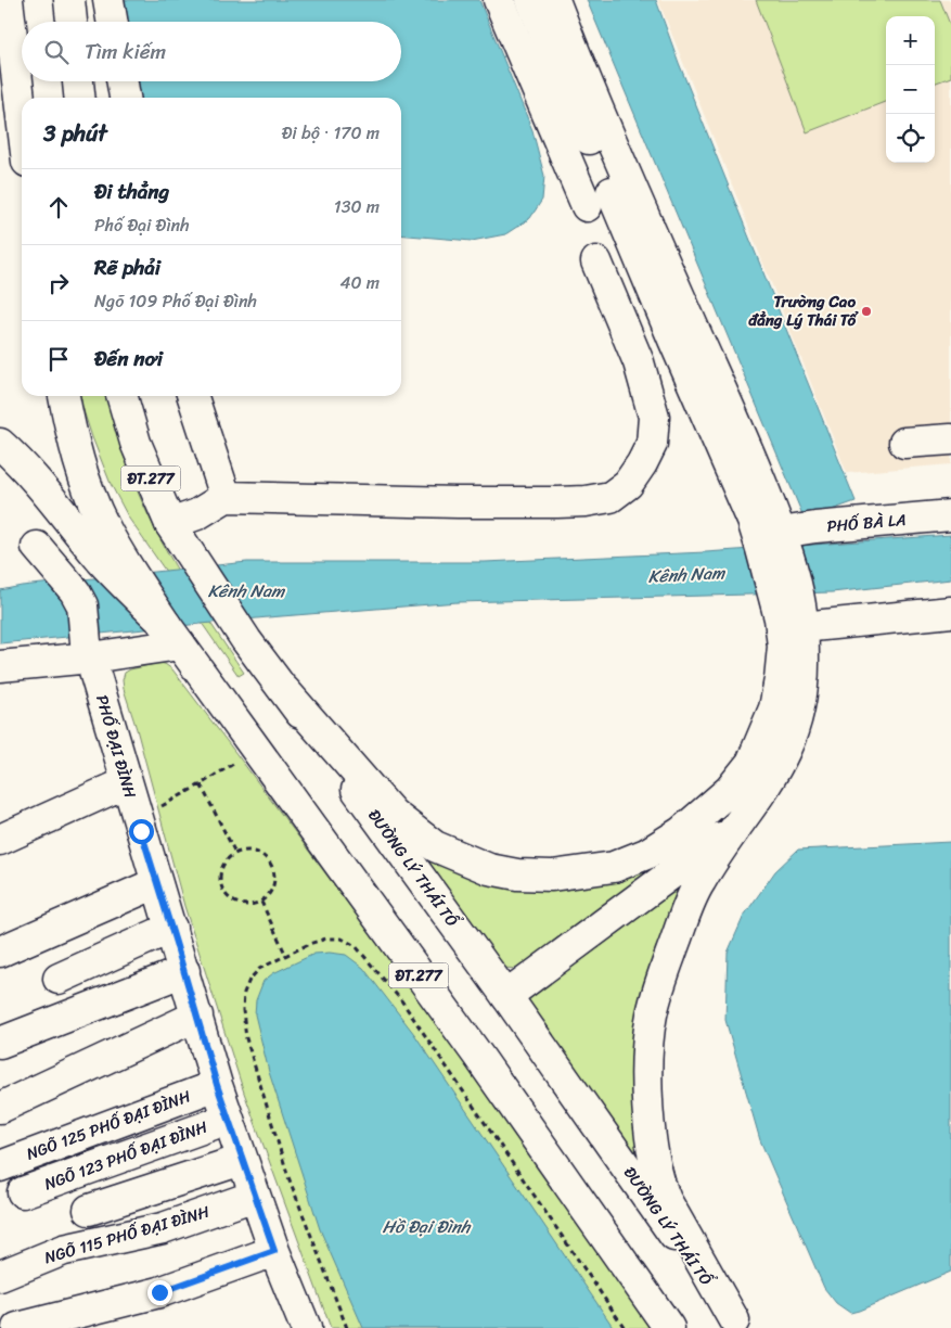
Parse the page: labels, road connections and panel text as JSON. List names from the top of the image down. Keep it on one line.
{"streets":{"main road":["ĐT.277","PHỐ BÀ LA","PHỐ ĐẠI ĐÌNH","ĐƯỜNG LÝ THÁI TỔ","NGÕ 125 PHỐ ĐẠI ĐÌNH","NGÕ 123 PHỐ ĐẠI ĐÌNH","NGÕ 115 PHỐ ĐẠI ĐÌNH"]},"crossings":[["PHỐ ĐẠI ĐÌNH","NGÕ 125 PHỐ ĐẠI ĐÌNH"],["PHỐ ĐẠI ĐÌNH","NGÕ 123 PHỐ ĐẠI ĐÌNH"],["PHỐ ĐẠI ĐÌNH","NGÕ 115 PHỐ ĐẠI ĐÌNH"]],"water":["Kênh Nam","Hồ Đại Đình"],"places":["Trường Cao đẳng Lý Thái Tổ"],"page":{"map_buttons":["+","−"],"search":"Tìm kiếm","heading":["3 phút","Đi bộ · 170 m"],"list":[["Đi thẳng","Phố Đại Đình","130 m"],["Rẽ phải","Ngõ 109 Phố Đại Đình","40 m"],"Đến nơi"]}}
